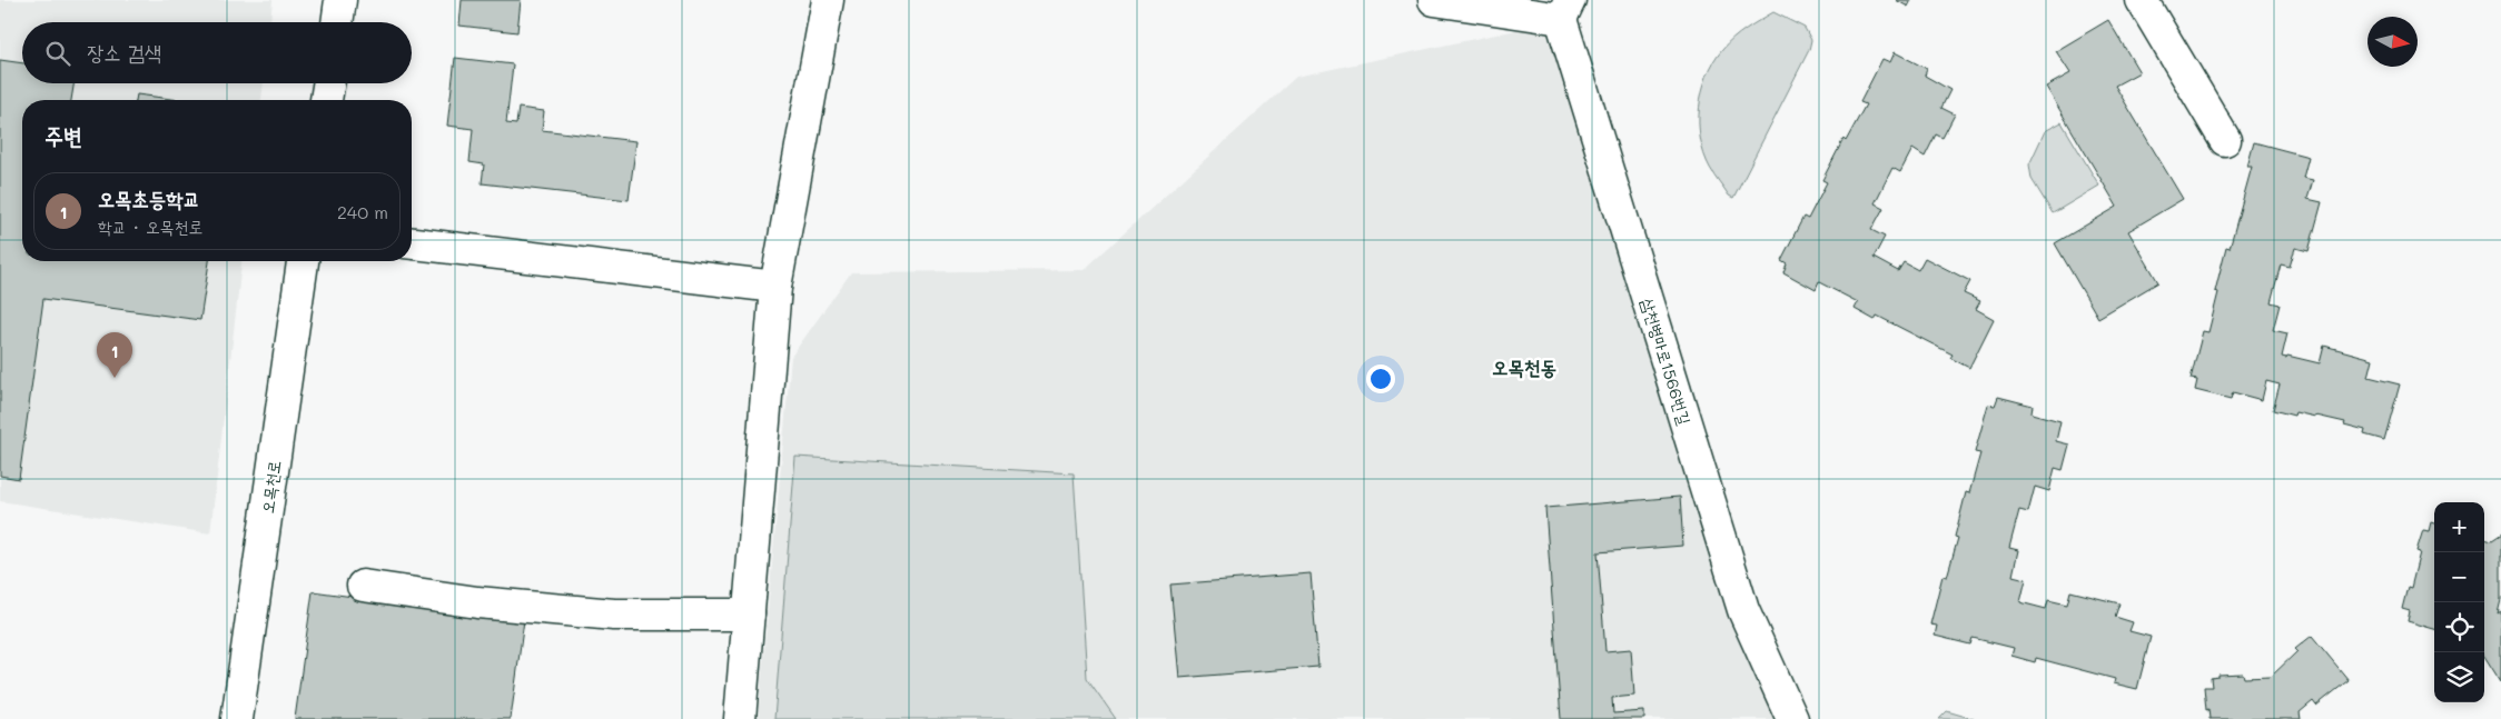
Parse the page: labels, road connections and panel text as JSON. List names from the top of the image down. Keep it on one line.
{"streets":{"street":["삼천병마로1566번길","오목천로"]},"districts":["오목천동"],"north":"right","page":{"search":"장소 검색","heading":"주변","list":[{"mark":"1","name":"오목초등학교","note":"학교 · 오목천로","value":"240 m"}],"pins":"1","map_buttons":["+","−"]}}
